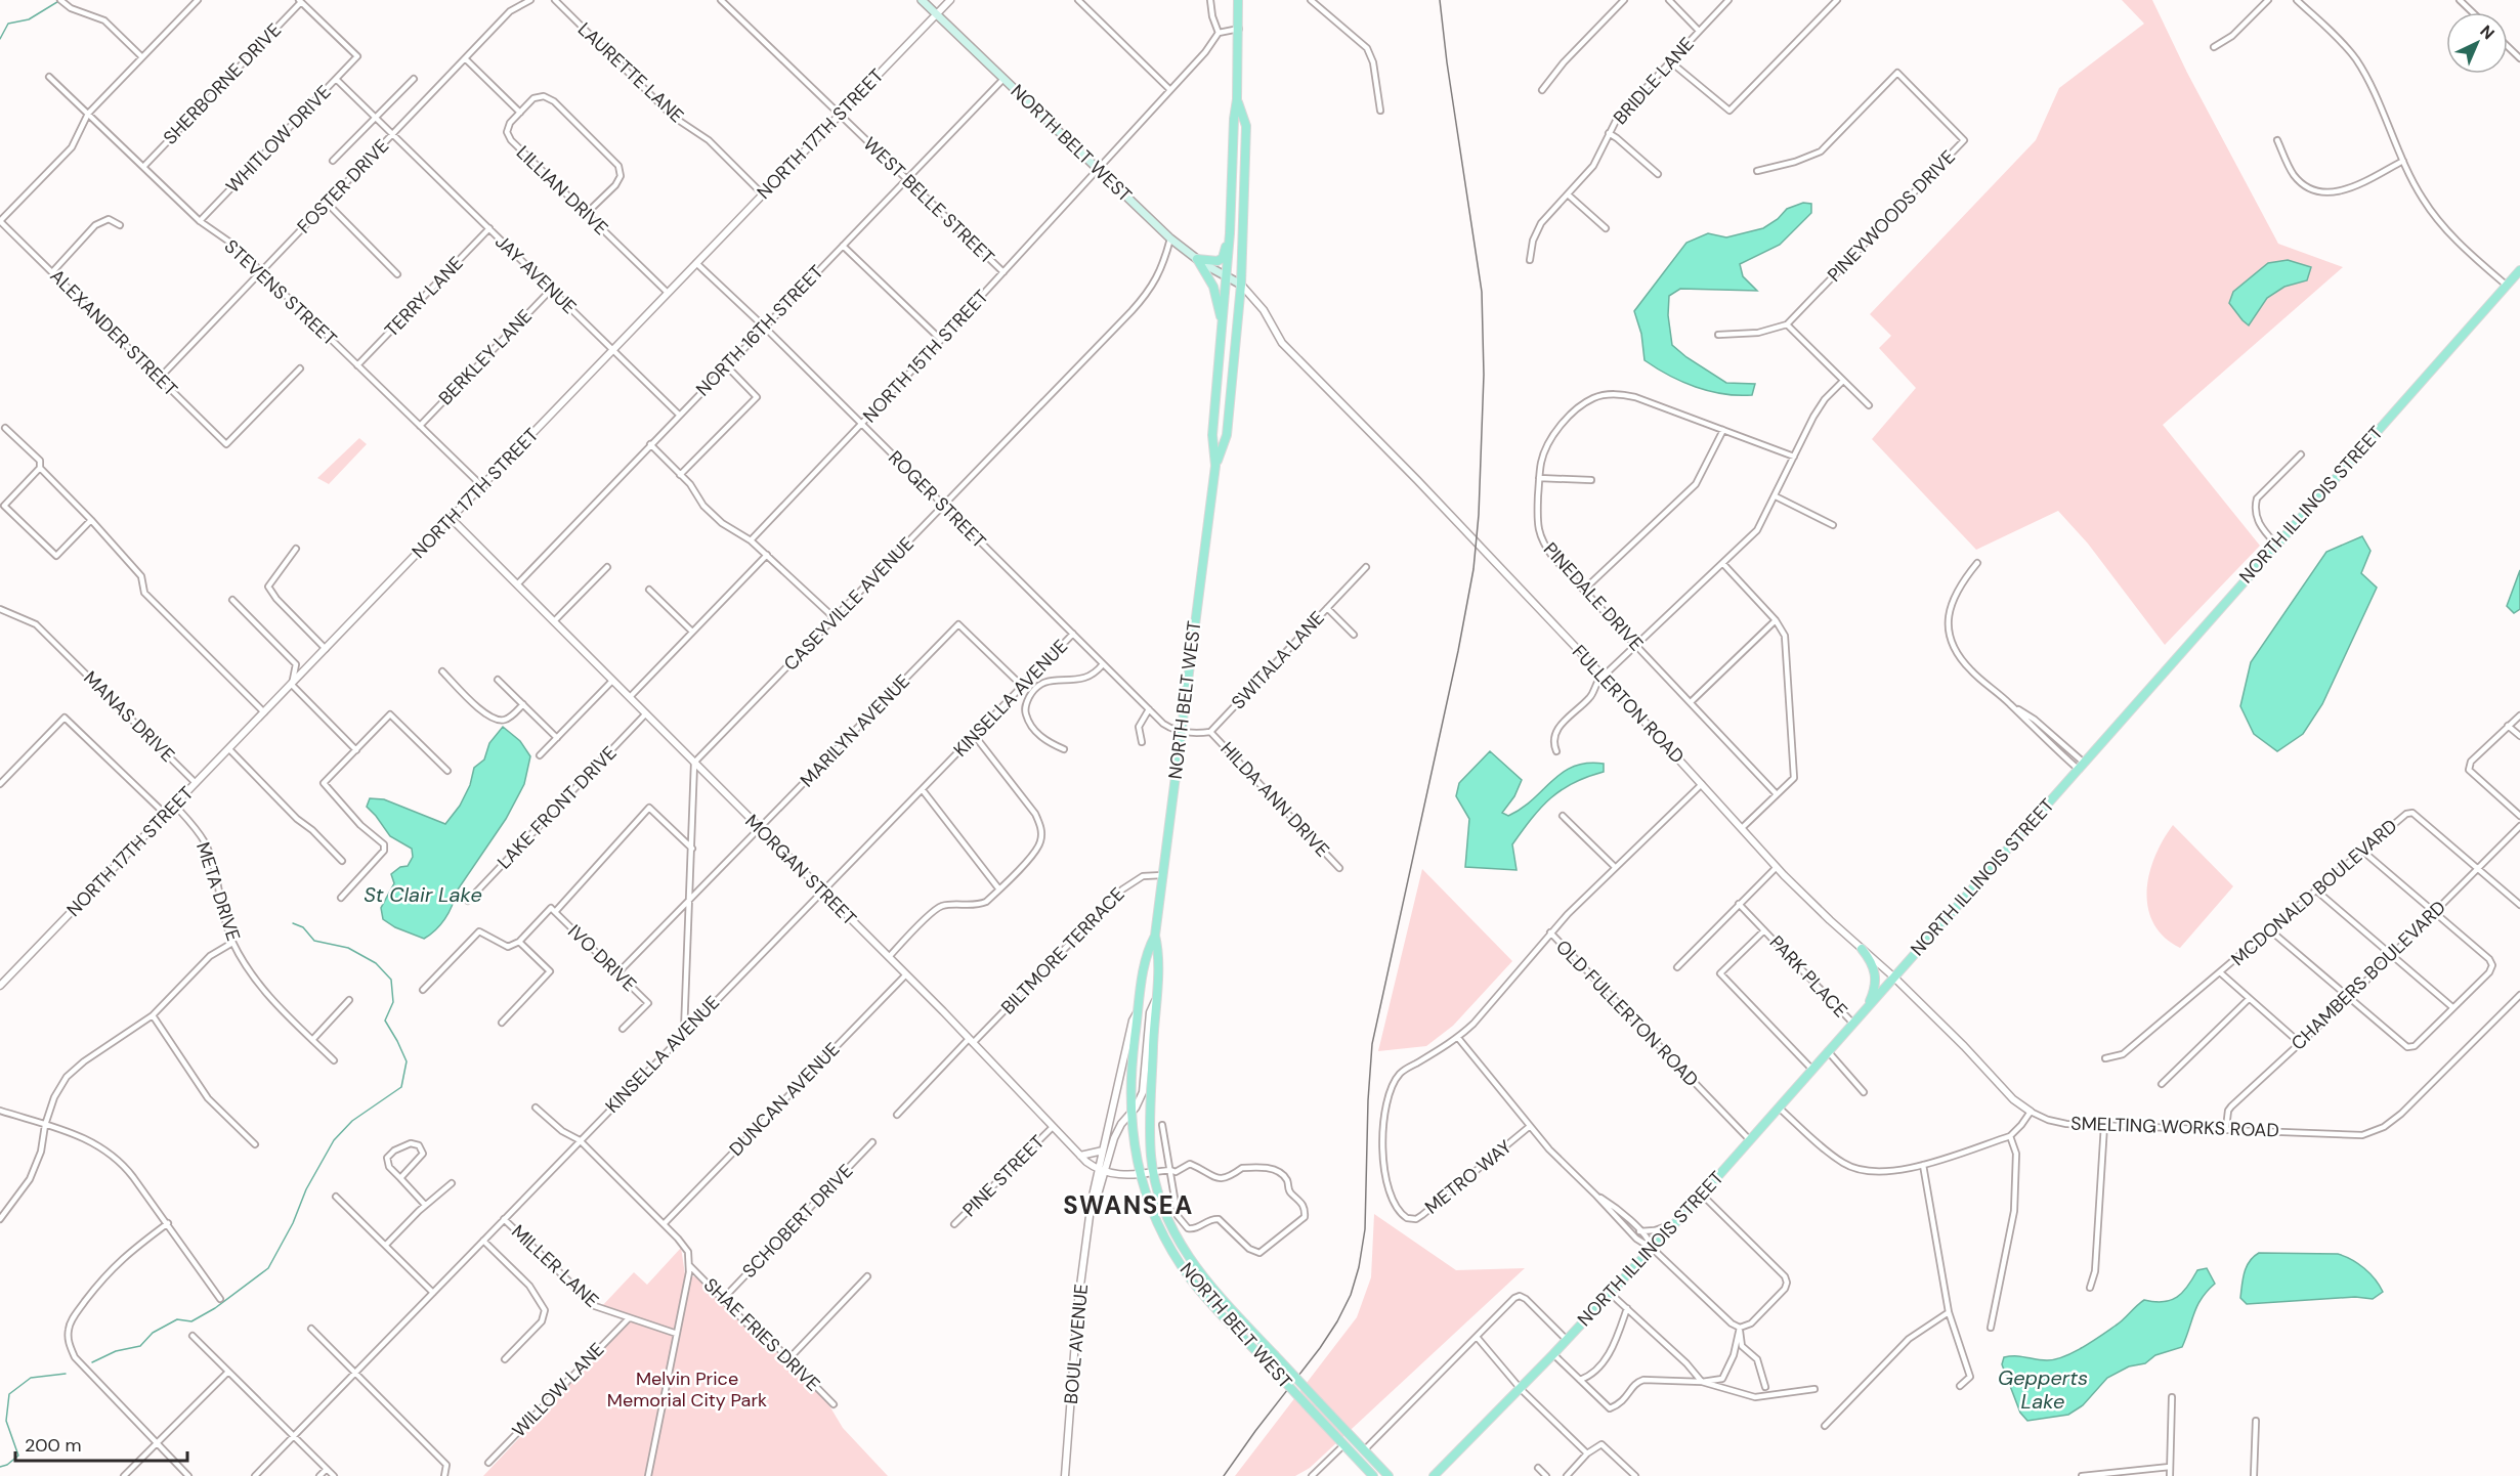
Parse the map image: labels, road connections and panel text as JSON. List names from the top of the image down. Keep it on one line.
{"streets":{"main road":["NORTH BELT WEST","NORTH ILLINOIS STREET"],"street":["LAURETTE LANE","BRIDLE LANE","SHERBORNE DRIVE","NORTH 17TH STREET","WHITLOW DRIVE","FOSTER DRIVE","LILLIAN DRIVE","WEST BELLE STREET","PINEYWOODS DRIVE","JAY AVENUE","STEVENS STREET","TERRY LANE","NORTH 16TH STREET","ALEXANDER STREET","NORTH 15TH STREET","BERKLEY LANE","ROGER STREET","PINEDALE DRIVE","CASEYVILLE AVENUE","SWITALA LANE","KINSELLA AVENUE","FULLERTON ROAD","MANAS DRIVE","MARILYN AVENUE","HILDA ANN DRIVE","LAKE FRONT DRIVE","MORGAN STREET","META DRIVE","MCDONALD BOULEVARD","BILTMORE TERRACE","IVO DRIVE","CHAMBERS BOULEVARD","PARK PLACE","OLD FULLERTON ROAD","DUNCAN AVENUE","SMELTING WORKS ROAD","PINE STREET","METRO WAY","SCHOBERT DRIVE","MILLER LANE","SHAE FRIES DRIVE","BOUL AVENUE","WILLOW LANE"]},"crossings":[["LAURETTE LANE","NORTH 17TH STREET"],["SHERBORNE DRIVE","WHITLOW DRIVE"],["SHERBORNE DRIVE","STEVENS STREET"],["NORTH 17TH STREET","NORTH BELT WEST"],["NORTH 17TH STREET","LILLIAN DRIVE"],["NORTH 17TH STREET","WEST BELLE STREET"],["NORTH 17TH STREET","JAY AVENUE"],["NORTH 17TH STREET","STEVENS STREET"],["NORTH 17TH STREET","ROGER STREET"],["NORTH 17TH STREET","MANAS DRIVE"],["NORTH 17TH STREET","MORGAN STREET"],["NORTH 17TH STREET","META DRIVE"],["WHITLOW DRIVE","JAY AVENUE"],["WHITLOW DRIVE","STEVENS STREET"],["NORTH BELT WEST","NORTH 16TH STREET"],["NORTH BELT WEST","NORTH 15TH STREET"],["NORTH BELT WEST","ROGER STREET"],["NORTH BELT WEST","CASEYVILLE AVENUE"],["NORTH BELT WEST","FULLERTON ROAD"],["NORTH BELT WEST","BILTMORE TERRACE"],["NORTH BELT WEST","BOUL AVENUE"],["FOSTER DRIVE","JAY AVENUE"],["FOSTER DRIVE","STEVENS STREET"],["FOSTER DRIVE","ALEXANDER STREET"],["WEST BELLE STREET","NORTH 16TH STREET"],["WEST BELLE STREET","NORTH 15TH STREET"],["JAY AVENUE","TERRY LANE"],["JAY AVENUE","NORTH 16TH STREET"],["JAY AVENUE","BERKLEY LANE"],["STEVENS STREET","TERRY LANE"],["STEVENS STREET","BERKLEY LANE"],["NORTH 16TH STREET","ROGER STREET"],["NORTH 16TH STREET","MORGAN STREET"],["NORTH 15TH STREET","ROGER STREET"],["ROGER STREET","CASEYVILLE AVENUE"],["ROGER STREET","KINSELLA AVENUE"],["NORTH ILLINOIS STREET","FULLERTON ROAD"],["NORTH ILLINOIS STREET","PARK PLACE"],["NORTH ILLINOIS STREET","OLD FULLERTON ROAD"],["NORTH ILLINOIS STREET","METRO WAY"],["CASEYVILLE AVENUE","MORGAN STREET"],["SWITALA LANE","HILDA ANN DRIVE"],["KINSELLA AVENUE","MARILYN AVENUE"],["KINSELLA AVENUE","MORGAN STREET"],["KINSELLA AVENUE","MILLER LANE"],["FULLERTON ROAD","OLD FULLERTON ROAD"],["FULLERTON ROAD","SMELTING WORKS ROAD"],["MARILYN AVENUE","MORGAN STREET"],["MARILYN AVENUE","IVO DRIVE"],["LAKE FRONT DRIVE","MORGAN STREET"],["MORGAN STREET","BILTMORE TERRACE"],["MORGAN STREET","DUNCAN AVENUE"],["MORGAN STREET","PINE STREET"],["MORGAN STREET","BOUL AVENUE"],["MCDONALD BOULEVARD","CHAMBERS BOULEVARD"],["CHAMBERS BOULEVARD","SMELTING WORKS ROAD"],["OLD FULLERTON ROAD","METRO WAY"],["SCHOBERT DRIVE","SHAE FRIES DRIVE"],["MILLER LANE","WILLOW LANE"]],"districts":["SWANSEA"],"water":["St Clair Lake","Gepperts Lake"],"parks":["Melvin Price Memorial City Park"],"scale_bar":"200 m","north":"top right"}
